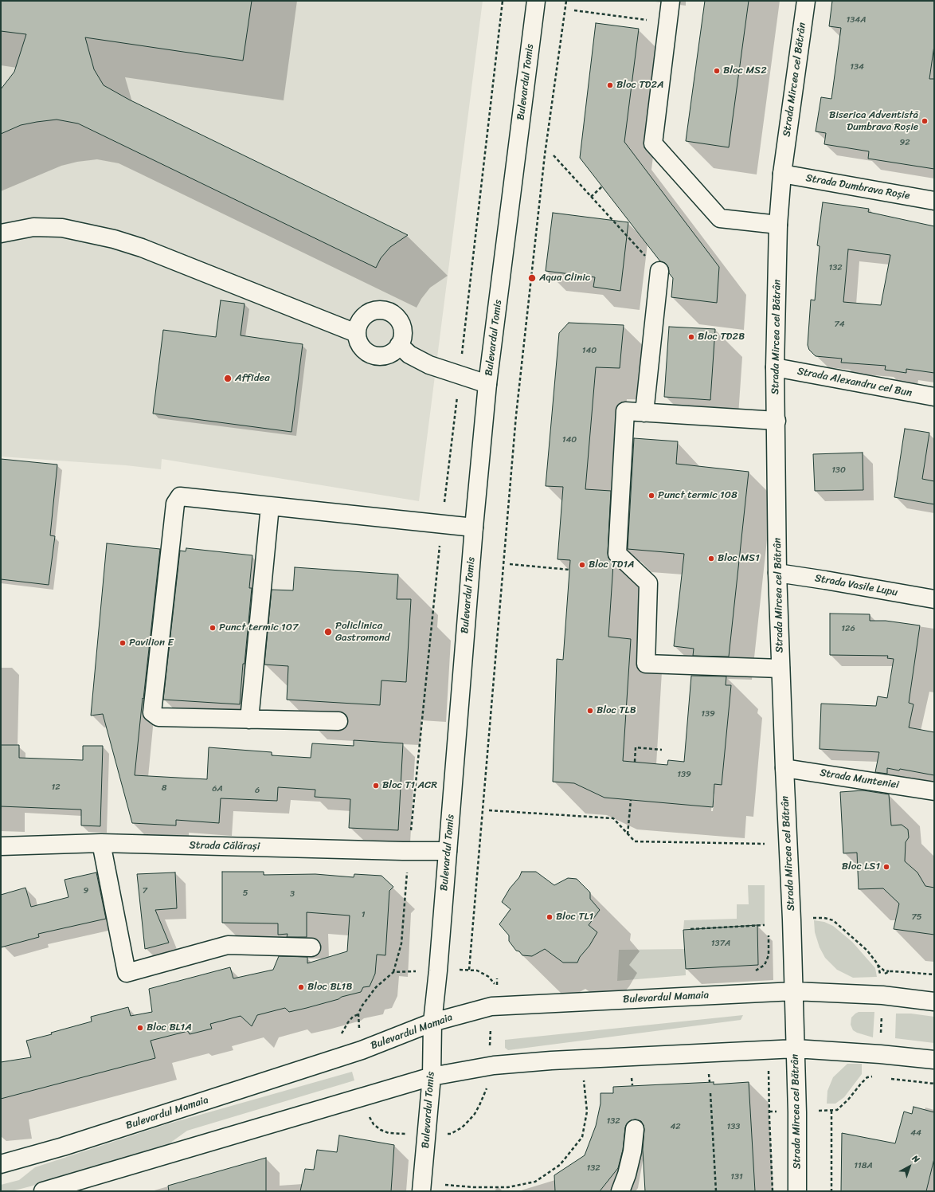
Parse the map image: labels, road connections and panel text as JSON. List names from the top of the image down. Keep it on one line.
{"streets":{"main road":["Strada Mircea cel Bătrân","Bulevardul Tomis","Strada Dumbrava Roșie","Strada Alexandru cel Bun","Strada Vasile Lupu","Strada Munteniei","Strada Călărași","Bulevardul Mamaia"]},"crossings":[["Strada Mircea cel Bătrân","Strada Dumbrava Roșie"],["Strada Mircea cel Bătrân","Strada Alexandru cel Bun"],["Strada Mircea cel Bătrân","Strada Vasile Lupu"],["Strada Mircea cel Bătrân","Strada Munteniei"],["Strada Mircea cel Bătrân","Bulevardul Mamaia"],["Bulevardul Tomis","Strada Călărași"],["Bulevardul Tomis","Bulevardul Mamaia"]],"places":["Bloc MS2","Bloc TD2A","Biserica Adventistă Dumbrava Roșie","Aqua Clinic","Bloc TD2B","Affidea","Punct termic 108","Bloc MS1","Bloc TD1A","Punct termic 107","Policlinica Gastromond","Pavilion E","Bloc TLB","Bloc T1 ACR","Bloc LS1","Bloc TL1","Bloc BL1B","Bloc BL1A"],"house_numbers":["134A","134","92","132","74","140","140","130","126","139","139","12","8","6A","6","9","7","5","3","1","75","137A","132","42","133","44","118A","132","131"],"north":"top right"}
